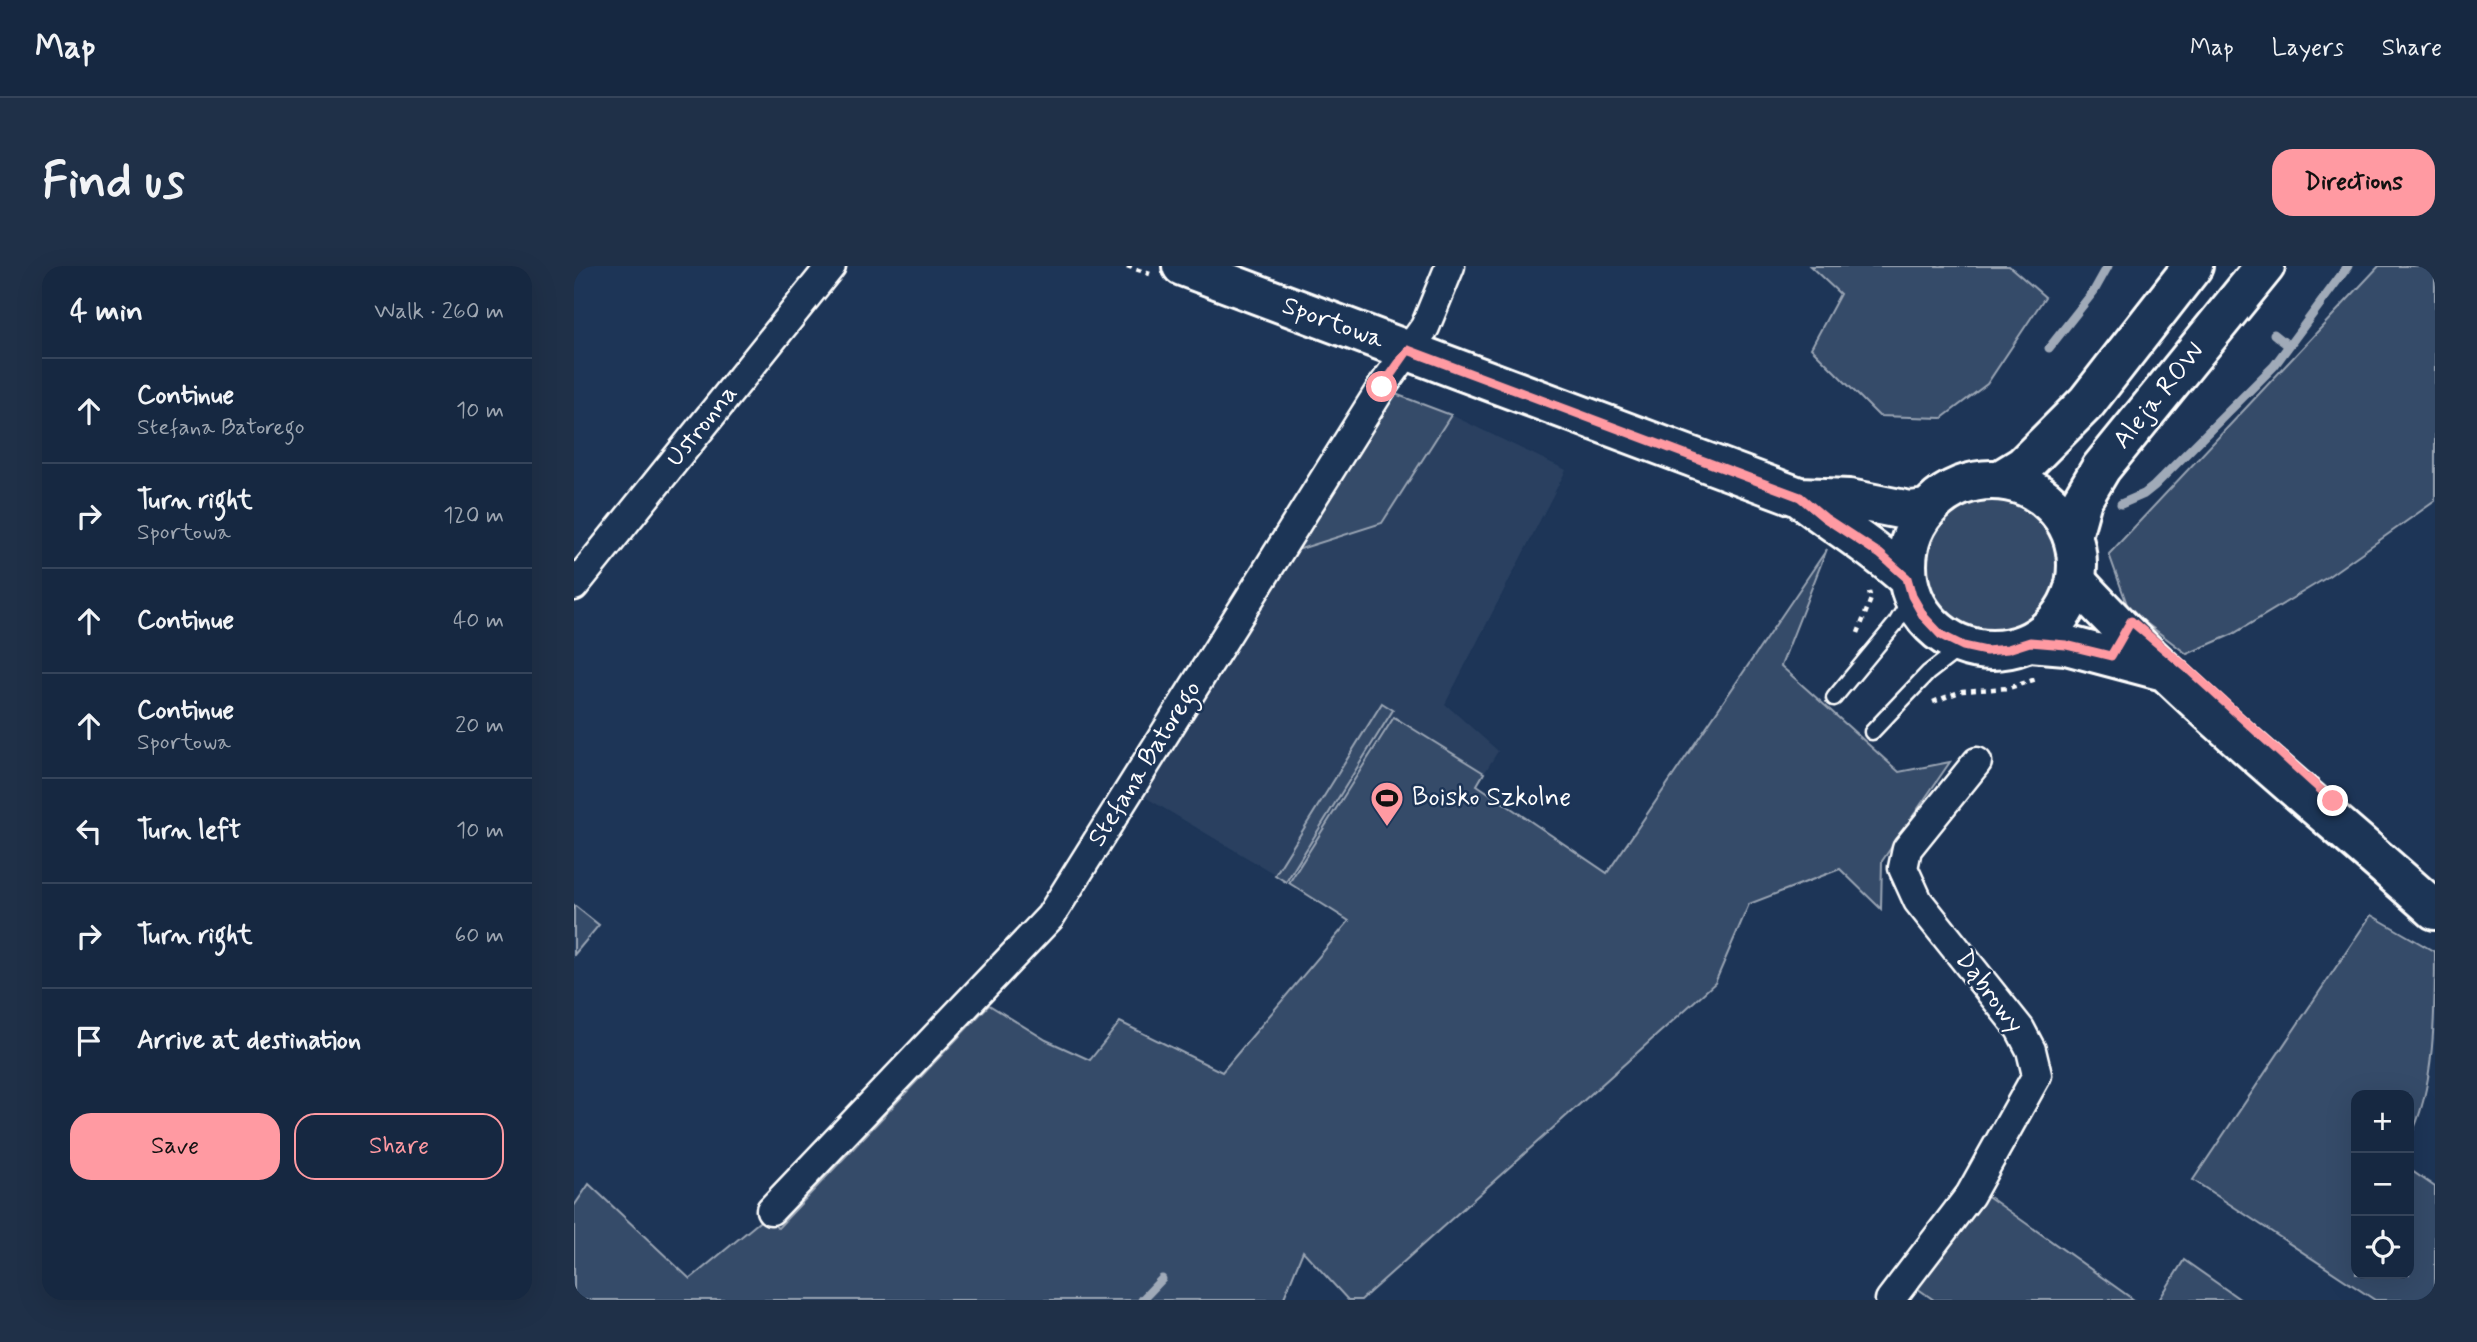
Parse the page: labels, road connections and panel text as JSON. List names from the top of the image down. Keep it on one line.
{"streets":{"main road":["Sportowa","Aleja ROW"],"street":["Ustronna","Stefana Batorego","Dąbrowy"]},"crossings":[["Sportowa","Aleja ROW"],["Sportowa","Stefana Batorego"]],"places":{"sports":["Boisko Szkolne"]},"page":{"header":"Map","nav":["Map","Layers","Share"],"buttons":["Directions",["Save","Share"]],"title":"Find us","heading":["4 min","Walk · 260 m"],"list":[["Continue","Stefana Batorego","10 m"],["Turn right","Sportowa","120 m"],["Continue","40 m"],["Continue","Sportowa","20 m"],["Turn left","10 m"],["Turn right","60 m"],"Arrive at destination"],"map_buttons":["+","−"]}}
